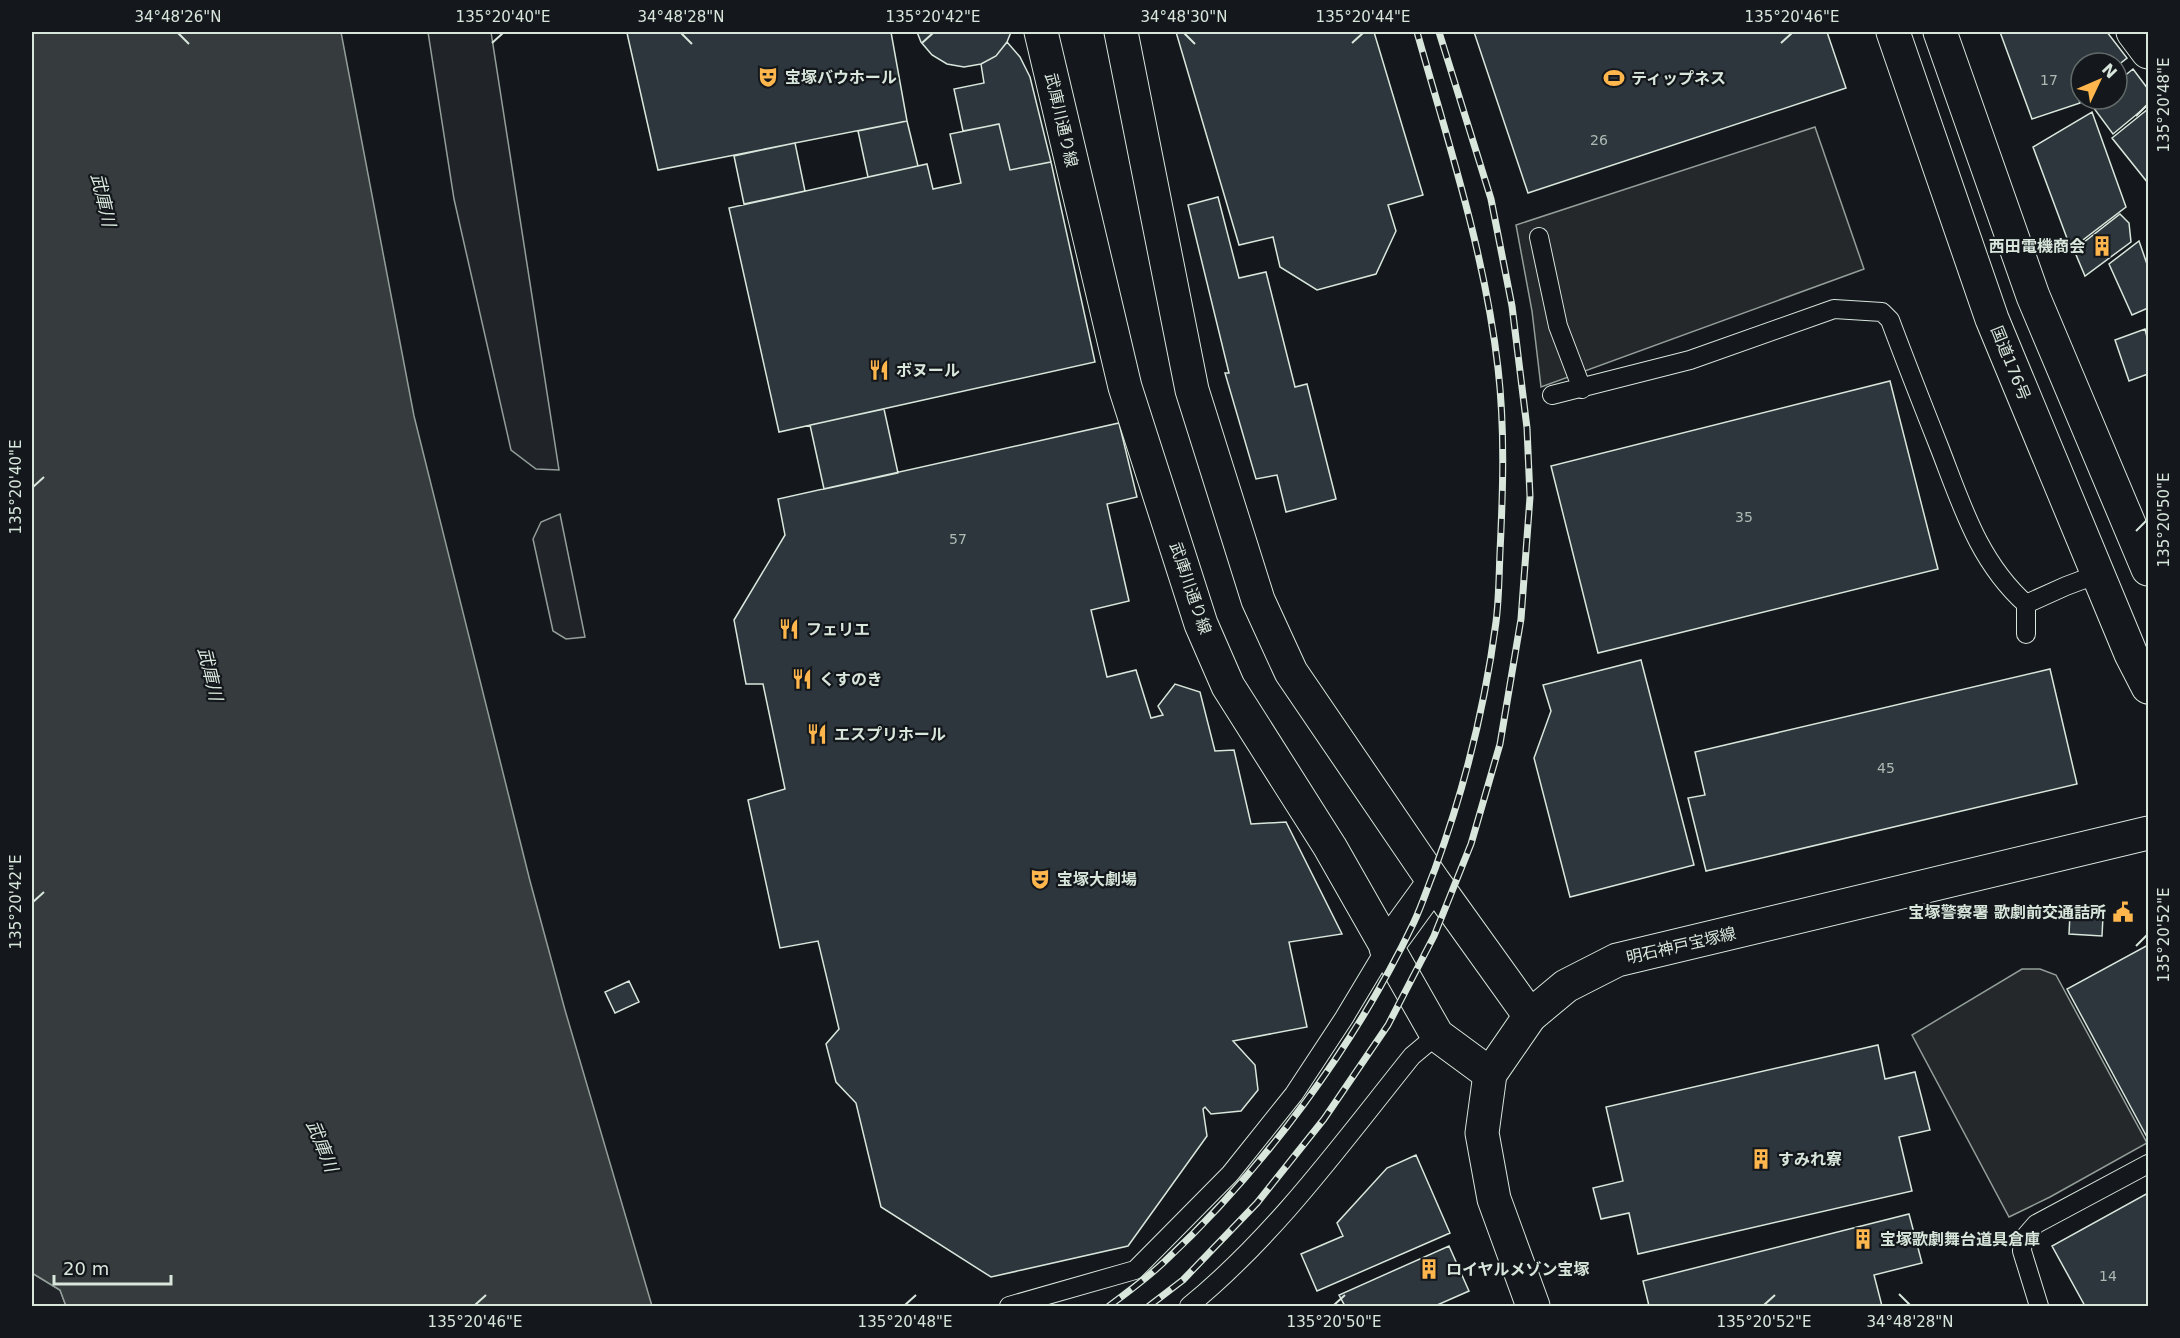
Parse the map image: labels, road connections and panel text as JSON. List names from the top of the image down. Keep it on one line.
{"streets":{"main road":["武庫川通り線","国道176号","明石神戸宝塚線"]},"crossings":[["武庫川通り線","明石神戸宝塚線"]],"water":["武庫川"],"places":{"theatre":["宝塚バウホール","宝塚大劇場"],"sports":["ティップネス"],"building":["西田電機商会","すみれ寮","宝塚歌劇舞台道具倉庫","ロイヤルメゾン宝塚"],"restaurant":["ボヌール","フェリエ","くすのき","エスプリホール"],"public building":["宝塚警察署 歌劇前交通詰所"]},"house_numbers":["17","26","35","57","45","14"],"scale_bar":"20 m","north":"top right","coordinates":["34°48'26\"N","135°20'40\"E","34°48'28\"N","135°20'42\"E","34°48'30\"N","135°20'44\"E","135°20'46\"E","135°20'48\"E","135°20'50\"E","135°20'52\"E"]}
